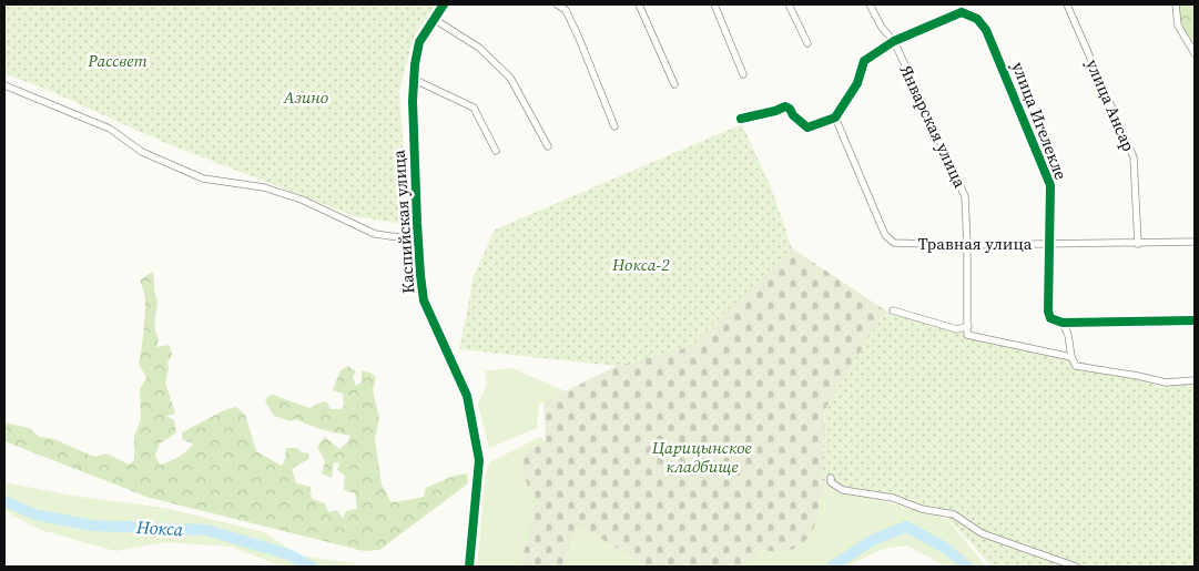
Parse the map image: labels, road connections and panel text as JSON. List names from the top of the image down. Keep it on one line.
{"streets":{"street":["улица Ансар","улица Игелекле","Январская улица","Каспийская улица","Травная улица"]},"crossings":[["улица Ансар","Травная улица"],["улица Игелекле","Январская улица"],["улица Игелекле","Травная улица"],["Январская улица","Травная улица"]],"water":["Нокса"],"parks":["Рассвет","Азино","Нокса-2","Царицынское кладбище"]}
